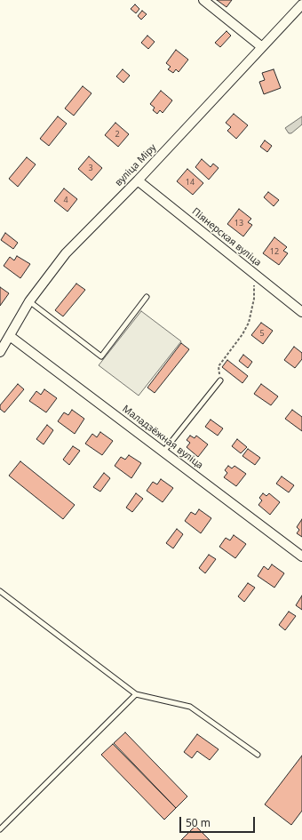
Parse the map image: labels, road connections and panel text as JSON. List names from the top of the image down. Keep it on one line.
{"streets":{"street":["вуліца Міру","Піянерская вуліца","Маладзёжная вуліца"]},"crossings":[["вуліца Міру","Піянерская вуліца"],["вуліца Міру","Маладзёжная вуліца"]],"house_numbers":["2","3","14","4","13","12","5"],"scale_bar":"50 m"}
